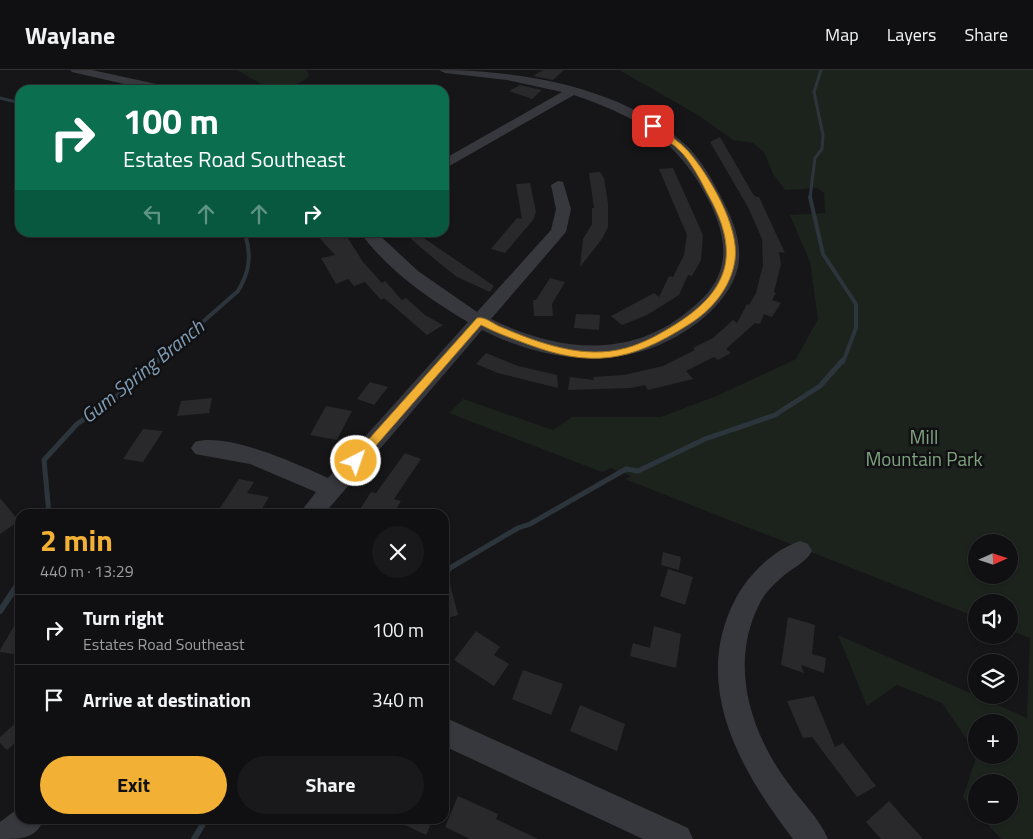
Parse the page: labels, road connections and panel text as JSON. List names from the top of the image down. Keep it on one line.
{"water":["Gum Spring Branch"],"parks":["Mill Mountain Park"],"north":"right","page":{"header":"Waylane","nav":["Map","Layers","Share"],"turn":["100 m","Estates Road Southeast"],"heading":["2 min","440 m · 13:29"],"map_buttons":["+","−"],"list":[{"name":"Turn right","note":"Estates Road Southeast","value":"100 m"},{"name":"Arrive at destination","value":"340 m"}],"buttons":["Exit","Share"]}}
